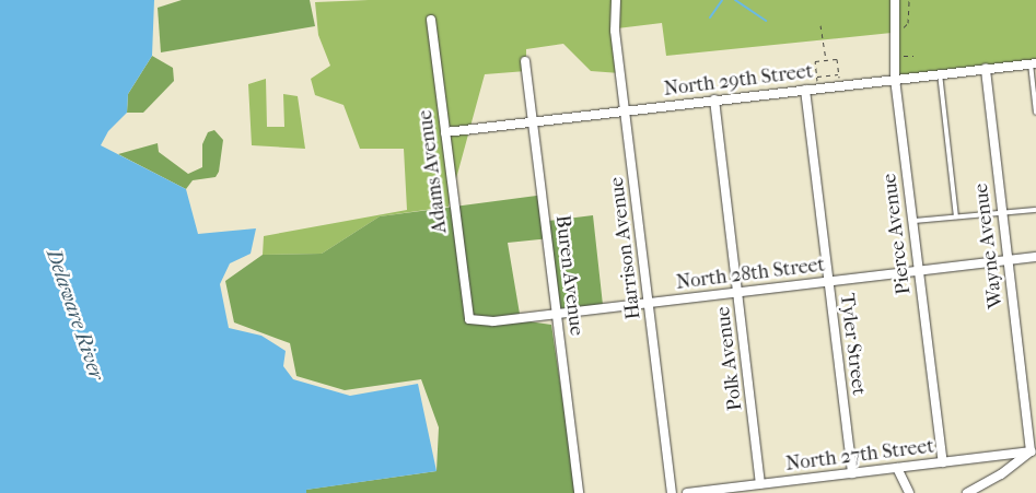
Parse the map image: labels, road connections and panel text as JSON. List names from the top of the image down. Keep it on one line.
{"streets":{"street":["North 29th Street","Adams Avenue","Pierce Avenue","Wayne Avenue","Harrison Avenue","North 28th Street","Buren Avenue","Tyler Street","Polk Avenue","North 27th Street"]},"crossings":[["North 29th Street","Adams Avenue"],["North 29th Street","Pierce Avenue"],["North 29th Street","Wayne Avenue"],["North 29th Street","Harrison Avenue"],["North 29th Street","Buren Avenue"],["North 29th Street","Tyler Street"],["North 29th Street","Polk Avenue"],["Adams Avenue","North 28th Street"],["Pierce Avenue","North 28th Street"],["Pierce Avenue","North 27th Street"],["Wayne Avenue","North 28th Street"],["Wayne Avenue","North 27th Street"],["Harrison Avenue","North 28th Street"],["North 28th Street","Buren Avenue"],["North 28th Street","Tyler Street"],["North 28th Street","Polk Avenue"],["Tyler Street","North 27th Street"],["Polk Avenue","North 27th Street"]],"water":["Delaware River"]}
